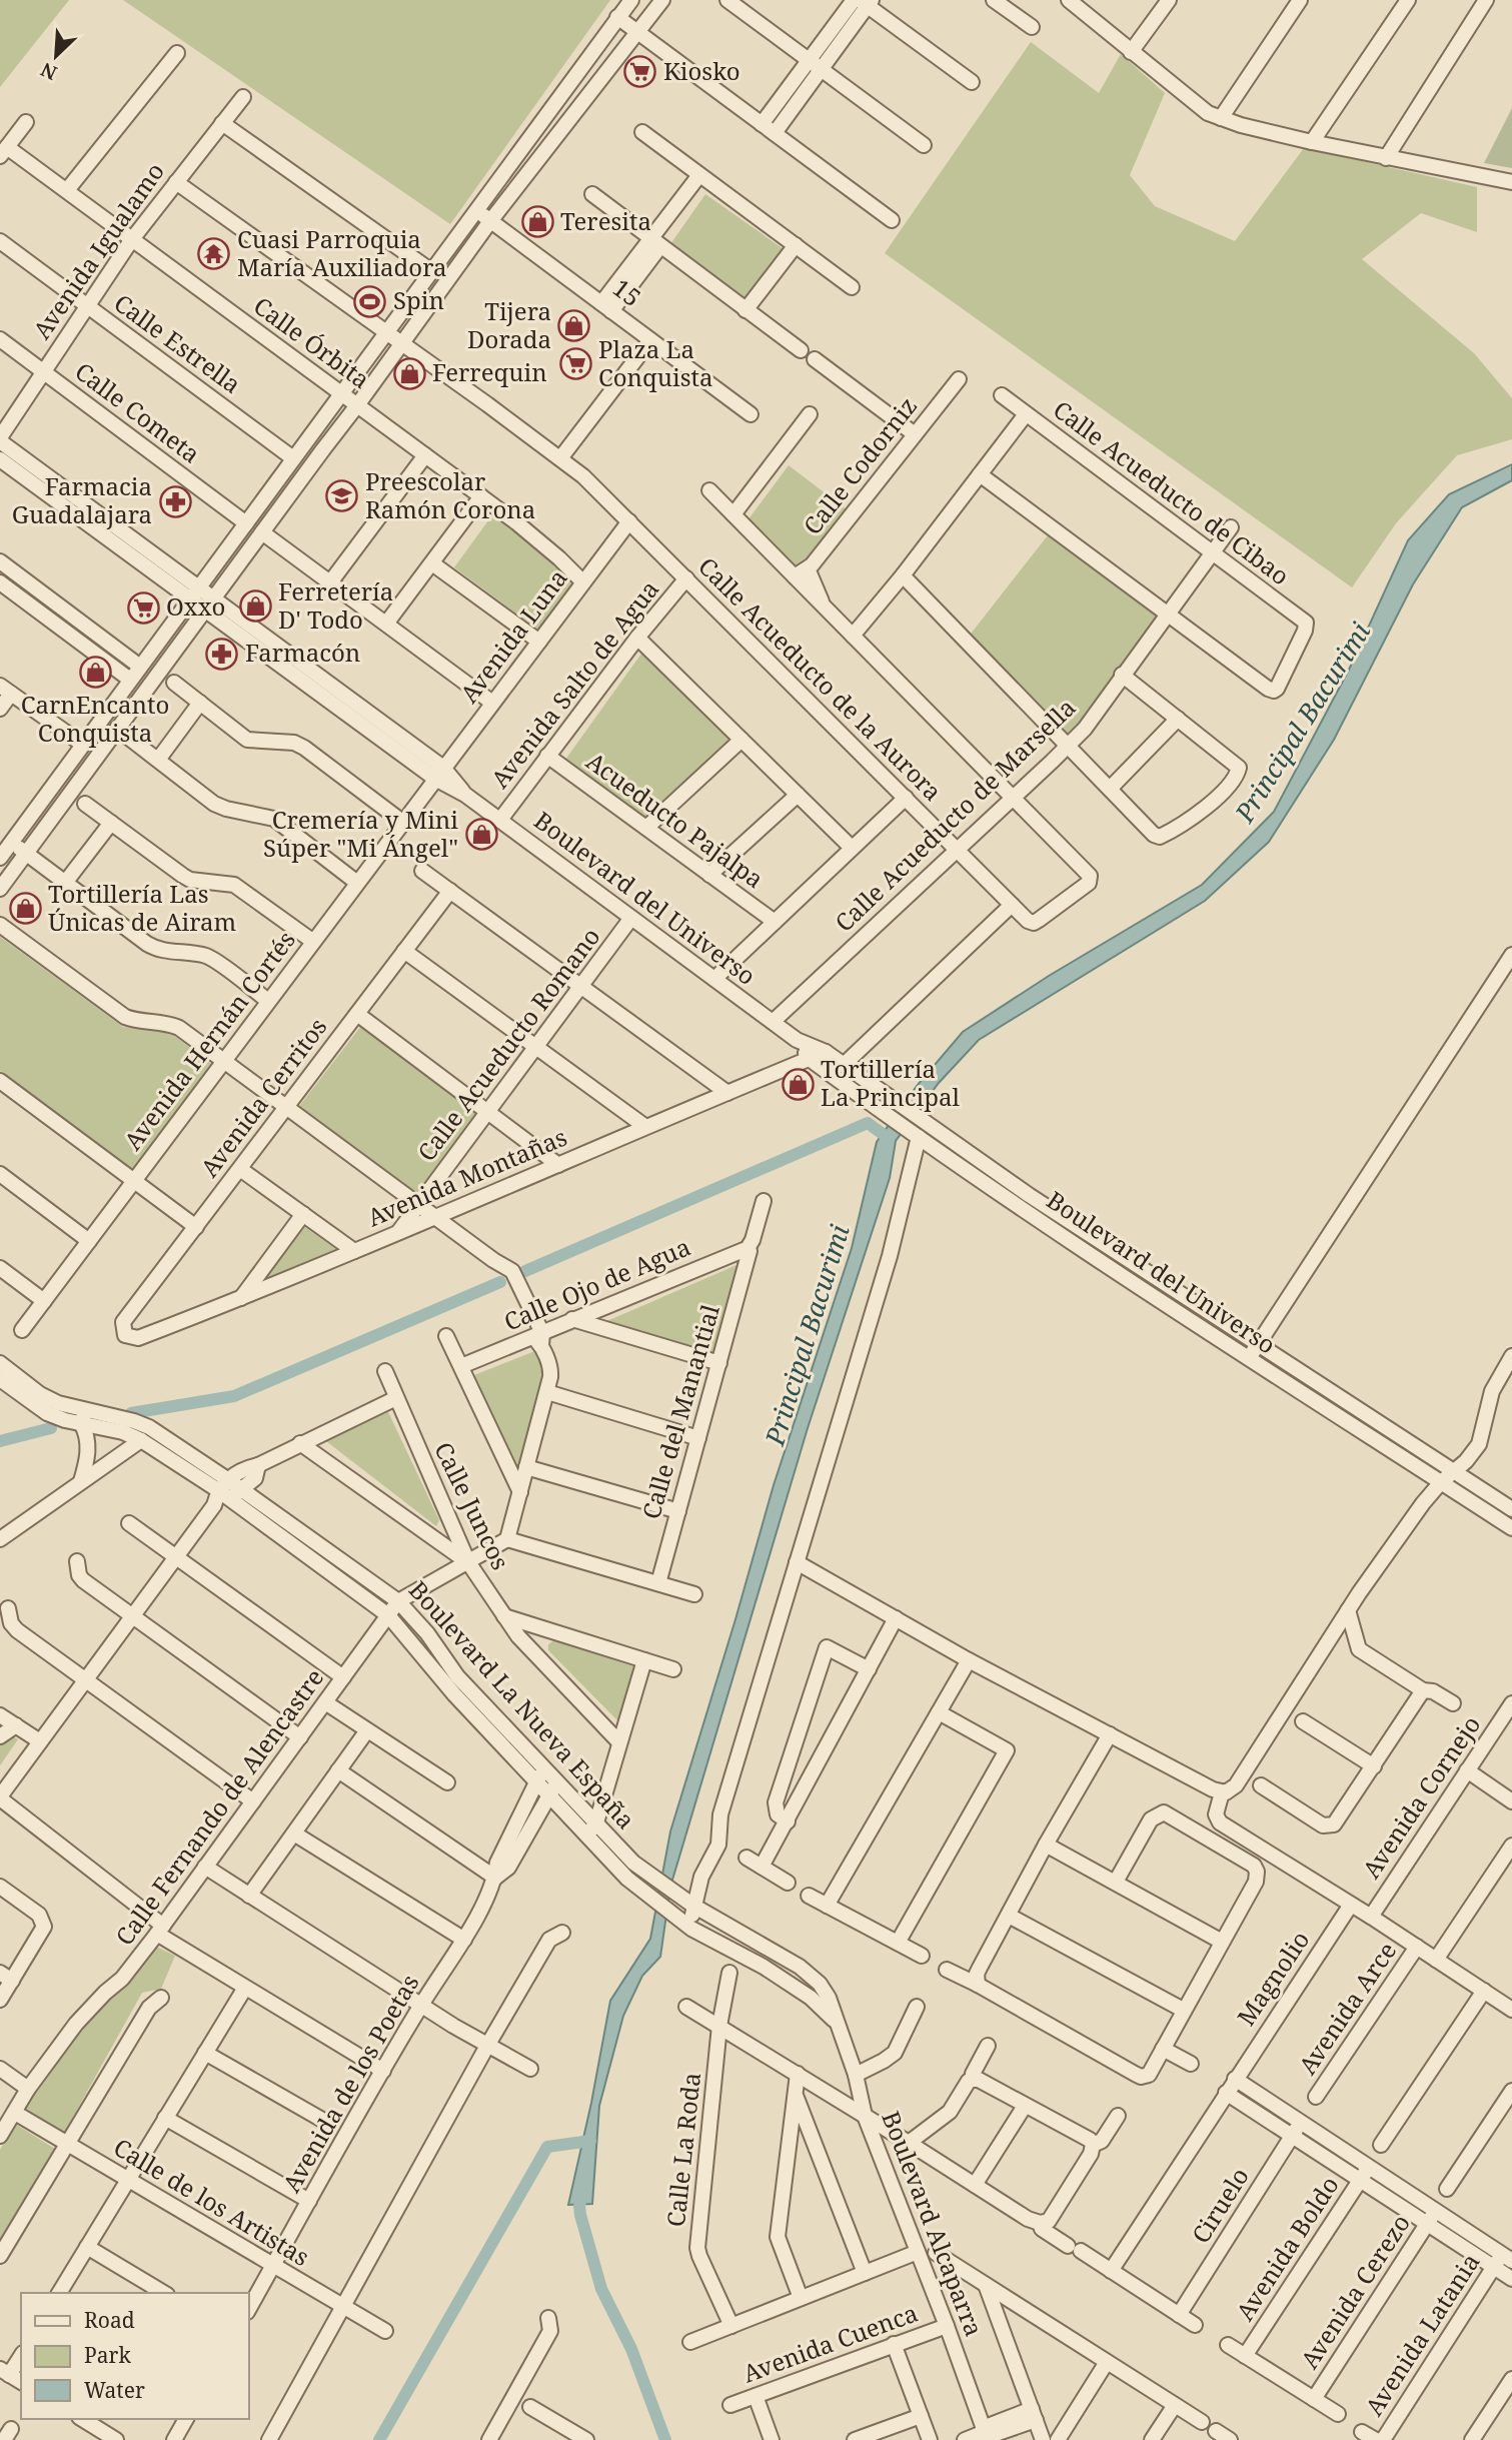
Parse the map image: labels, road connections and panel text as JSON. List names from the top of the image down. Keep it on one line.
{"streets":{"street":["Avenida Igualamo","15","Calle Órbita","Calle Estrella","Calle Cometa","Calle Codorniz","Calle Acueducto de Cibao","Avenida Luna","Calle Acueducto de la Aurora","Avenida Salto de Agua","Calle Acueducto de Marsella","Acueducto Pajalpa","Boulevard del Universo","Avenida Hernán Cortés","Calle Acueducto Romano","Avenida Cerritos","Avenida Montañas","Calle Ojo de Agua","Calle del Manantial","Calle Juncos","Boulevard La Nueva España","Avenida Cornejo","Calle Fernando de Alencastre","Magnolio","Avenida Arce","Avenida de los Poetas","Calle La Roda","Calle de los Artistas","Ciruelo","Boulevard Alcaparra","Avenida Boldo","Avenida Cerezo","Avenida Latania","Avenida Cuenca"]},"crossings":[["Avenida Igualamo","Calle Órbita"],["Avenida Igualamo","Calle Estrella"],["Avenida Igualamo","Calle Cometa"],["Avenida Igualamo","Calle Acueducto de la Aurora"],["Avenida Igualamo","Boulevard del Universo"],["Calle Órbita","Avenida Luna"],["Calle Acueducto de Cibao","Calle Acueducto de Marsella"],["Avenida Luna","Calle Acueducto de la Aurora"],["Avenida Luna","Boulevard del Universo"],["Avenida Luna","Avenida Hernán Cortés"],["Calle Acueducto de la Aurora","Avenida Salto de Agua"],["Calle Acueducto de la Aurora","Calle Acueducto de Marsella"],["Avenida Salto de Agua","Acueducto Pajalpa"],["Avenida Salto de Agua","Boulevard del Universo"],["Calle Acueducto de Marsella","Boulevard del Universo"],["Boulevard del Universo","Avenida Hernán Cortés"],["Boulevard del Universo","Calle Acueducto Romano"],["Boulevard del Universo","Avenida Montañas"],["Calle Acueducto Romano","Avenida Montañas"],["Avenida Cerritos","Avenida Montañas"],["Calle Ojo de Agua","Calle del Manantial"],["Calle Juncos","Calle Fernando de Alencastre"],["Boulevard La Nueva España","Calle Fernando de Alencastre"],["Boulevard La Nueva España","Avenida de los Poetas"],["Boulevard La Nueva España","Boulevard Alcaparra"],["Calle Fernando de Alencastre","Calle de los Artistas"],["Avenida de los Poetas","Calle de los Artistas"],["Boulevard Alcaparra","Avenida Cuenca"]],"water":["Principal Bacurimi"],"places":{"supermarket":["Kiosko","Plaza La Conquista","Oxxo"],"shop":["Teresita","Tijera Dorada","Ferrequin","Ferretería D' Todo","CarnEncanto Conquista","Cremería y Mini Súper \"Mi Ángel\"","Tortillería Las Únicas de Airam","Tortillería La Principal"],"temple":["Cuasi Parroquia María Auxiliadora"],"sports":["Spin"],"school or university":["Preescolar Ramón Corona"],"pharmacy":["Farmacia Guadalajara","Farmacón"]},"legend":["Road","Park","Water"],"north":"bottom left"}
